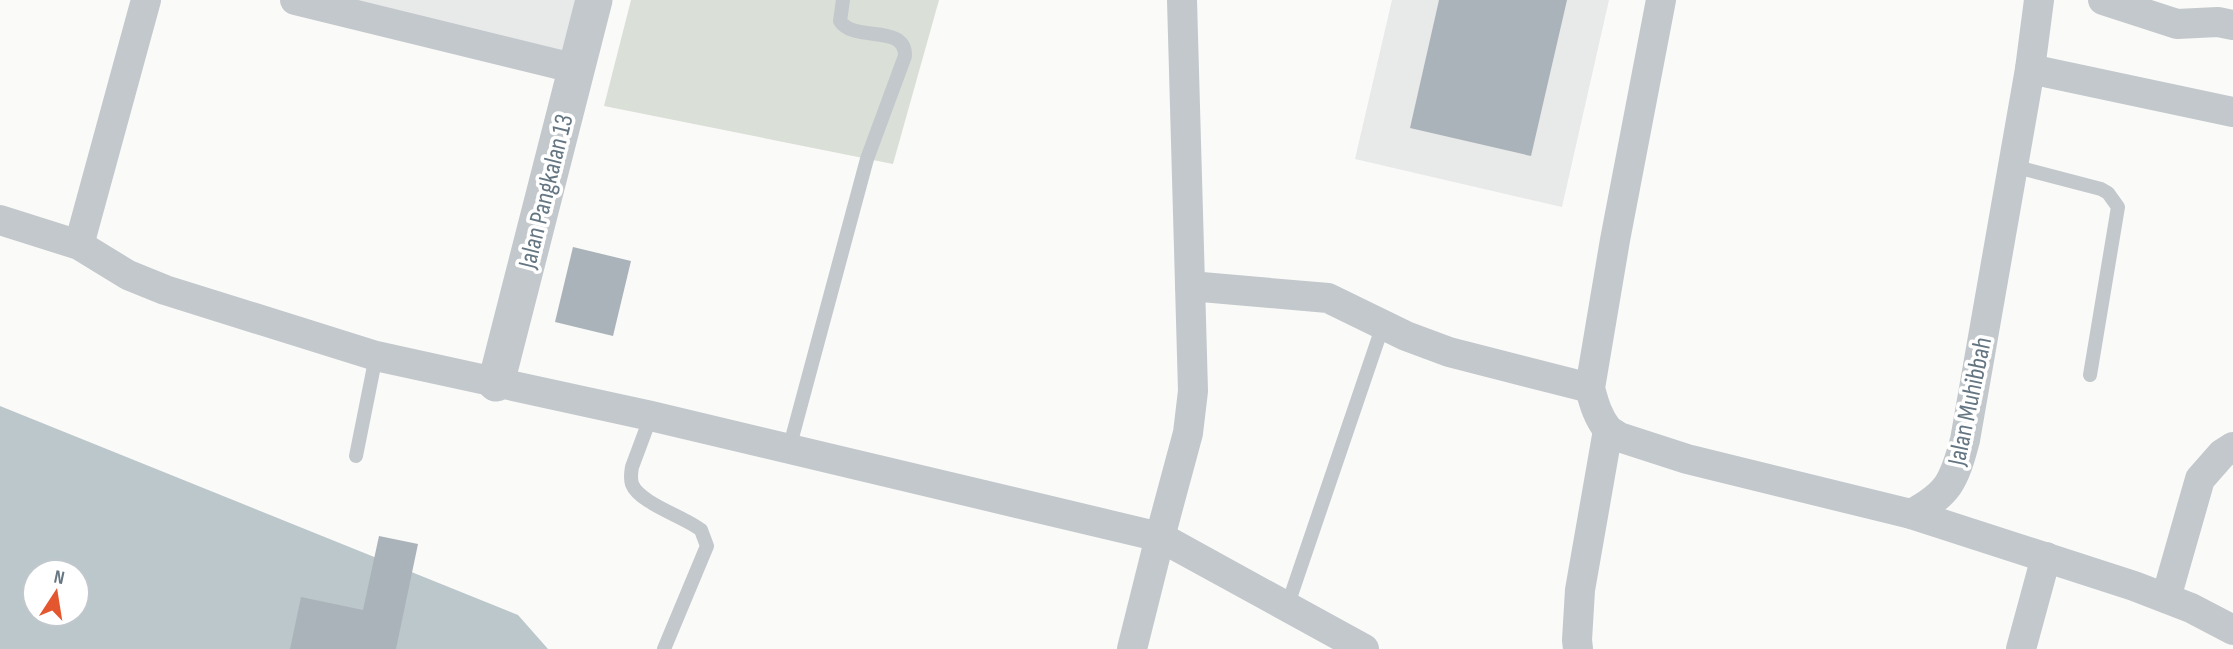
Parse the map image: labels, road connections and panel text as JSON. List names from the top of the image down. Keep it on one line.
{"streets":{"street":["Jalan Pangkalan 13","Jalan Muhibbah"]},"north":"top"}
